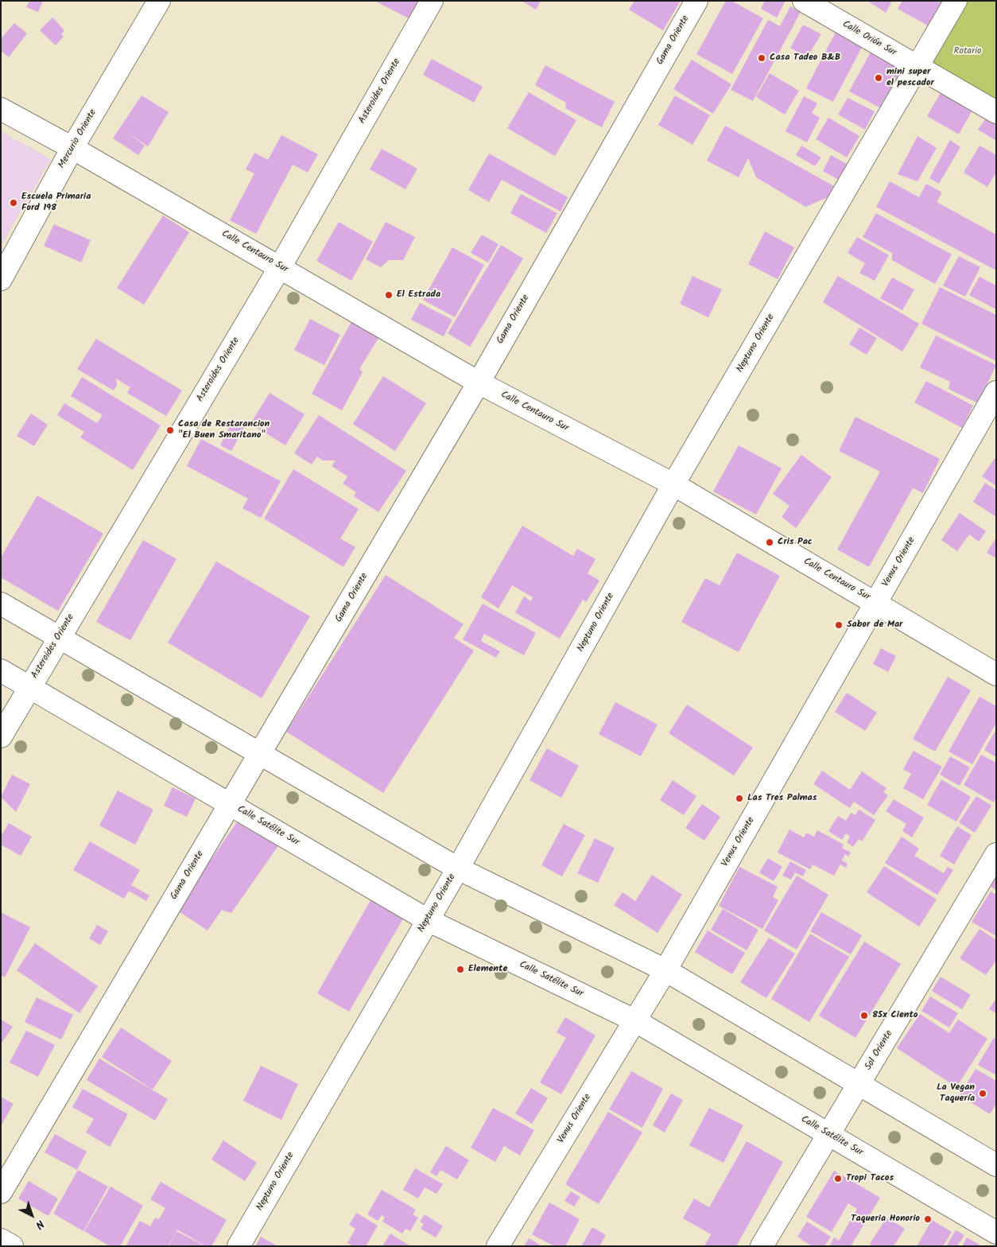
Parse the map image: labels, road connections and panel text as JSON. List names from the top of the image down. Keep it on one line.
{"streets":{"street":["Calle Orión Sur","Gama Oriente","Asteroides Oriente","Mercurio Oriente","Calle Centauro Sur","Neptuno Oriente","Venus Oriente","Calle Satélite Sur","Sol Oriente"]},"crossings":[["Calle Orión Sur","Neptuno Oriente"],["Gama Oriente","Calle Centauro Sur"],["Gama Oriente","Calle Satélite Sur"],["Asteroides Oriente","Calle Centauro Sur"],["Asteroides Oriente","Calle Satélite Sur"],["Mercurio Oriente","Calle Centauro Sur"],["Calle Centauro Sur","Neptuno Oriente"],["Calle Centauro Sur","Venus Oriente"],["Neptuno Oriente","Calle Satélite Sur"],["Venus Oriente","Calle Satélite Sur"],["Calle Satélite Sur","Sol Oriente"]],"parks":["Rotario"],"places":["Casa Tadeo B&B","mini super el pescador","Escuela Primaria Ford 198","El Estrada","Casa de Restarancion \"El Buen Smaritano\"","Cris Pac","Sabor de Mar","Las Tres Palmas","Elemente","85x Ciento","La Vegan Taquería","Tropi Tacos","Taqueria Honorio"],"north":"bottom right"}
